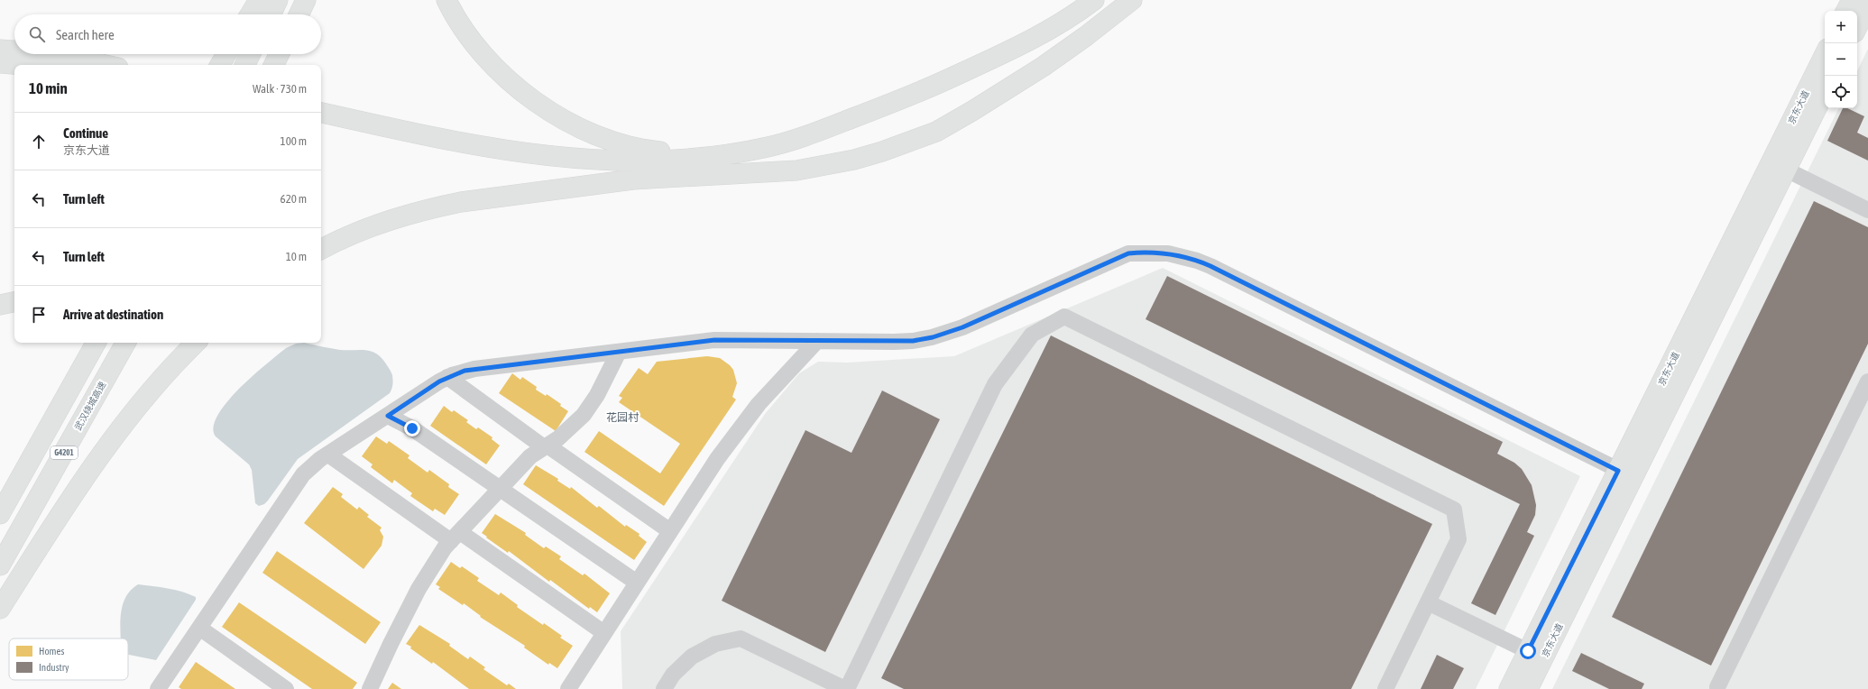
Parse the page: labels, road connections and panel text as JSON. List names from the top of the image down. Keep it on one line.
{"streets":{"main road":["京东大道","武汉绕城高速","G4201"]},"districts":["花园村"],"legend":["Homes","Industry"],"page":{"map_buttons":["+","−"],"search":"Search here","heading":["10 min","Walk · 730 m"],"list":[["Continue","京东大道","100 m"],["Turn left","620 m"],["Turn left","10 m"],"Arrive at destination"]}}
